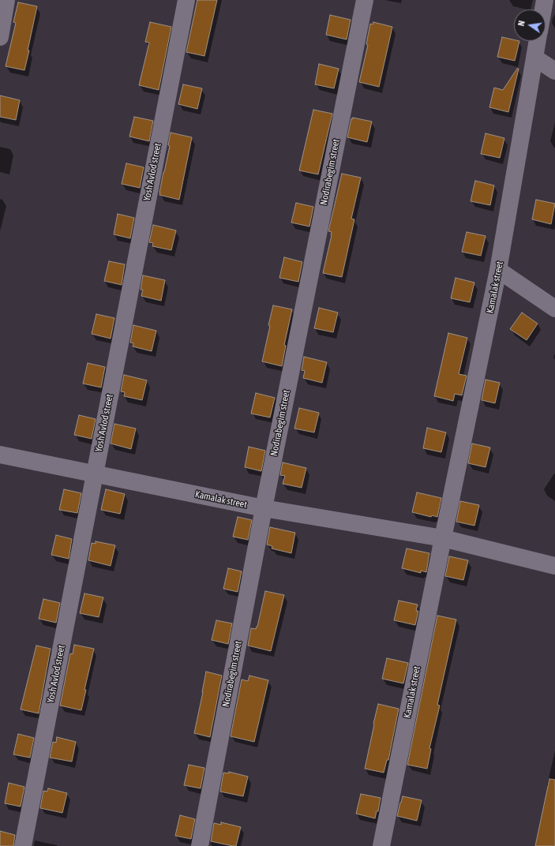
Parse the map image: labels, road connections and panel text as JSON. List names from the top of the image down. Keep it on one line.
{"streets":{"street":["Yosh Avlod street","Nodirabegim street","Kamalak street"]},"crossings":[["Yosh Avlod street","Kamalak street"],["Nodirabegim street","Kamalak street"]],"north":"left"}
